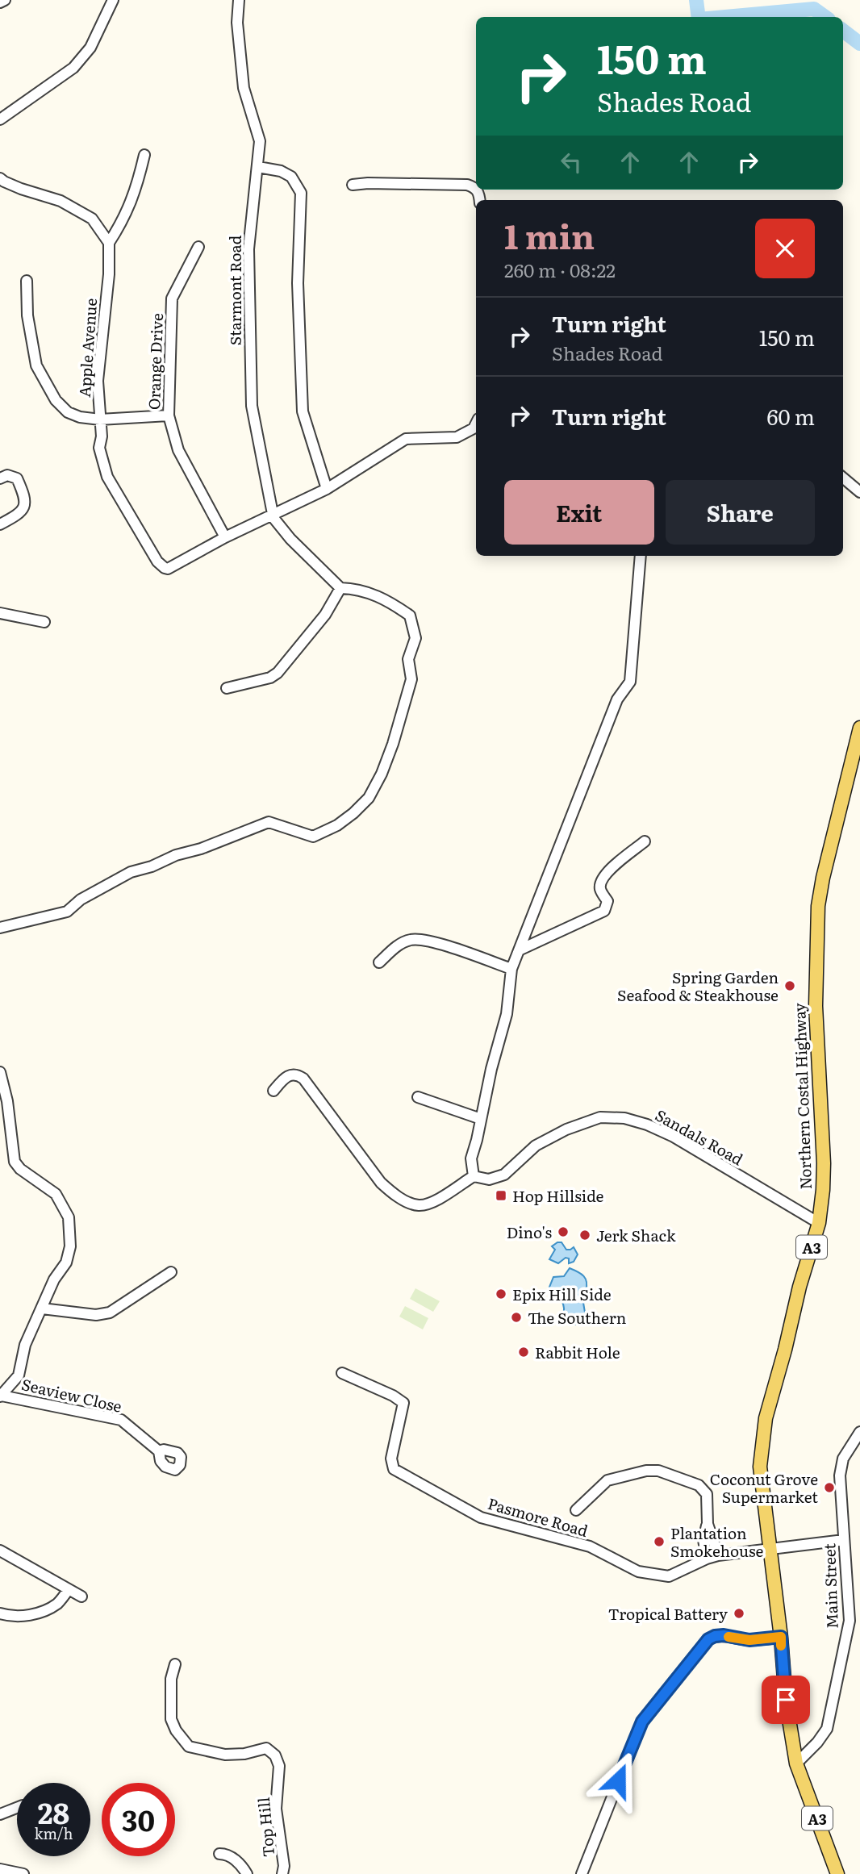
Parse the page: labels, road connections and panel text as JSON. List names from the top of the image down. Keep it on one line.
{"streets":{"main road":["Northern Costal Highway","A3"],"street":["Starmont Road","Apple Avenue","Orange Drive","Sandals Road","Seaview Close","Pasmore Road","Main Street","Top Hill"]},"crossings":[["Apple Avenue","Orange Drive"],["Northern Costal Highway","Sandals Road"],["Northern Costal Highway","A3"],["Northern Costal Highway","Pasmore Road"],["Northern Costal Highway","Main Street"],["A3","Main Street"],["Pasmore Road","Main Street"]],"places":{"other":["Spring Garden Seafood & Steakhouse","Dino's","Jerk Shack","Epix Hill Side","The Southern","Rabbit Hole","Coconut Grove Supermarket","Plantation Smokehouse","Tropical Battery"],"transit":["Hop Hillside"]},"page":{"turn":["150 m","Shades Road"],"heading":["1 min","260 m · 08:22"],"list":[{"name":"Turn right","note":"Shades Road","value":"150 m"},{"name":"Turn right","value":"60 m"}],"buttons":["Exit","Share"],"speed":"28 km/h","limit":"30"}}
